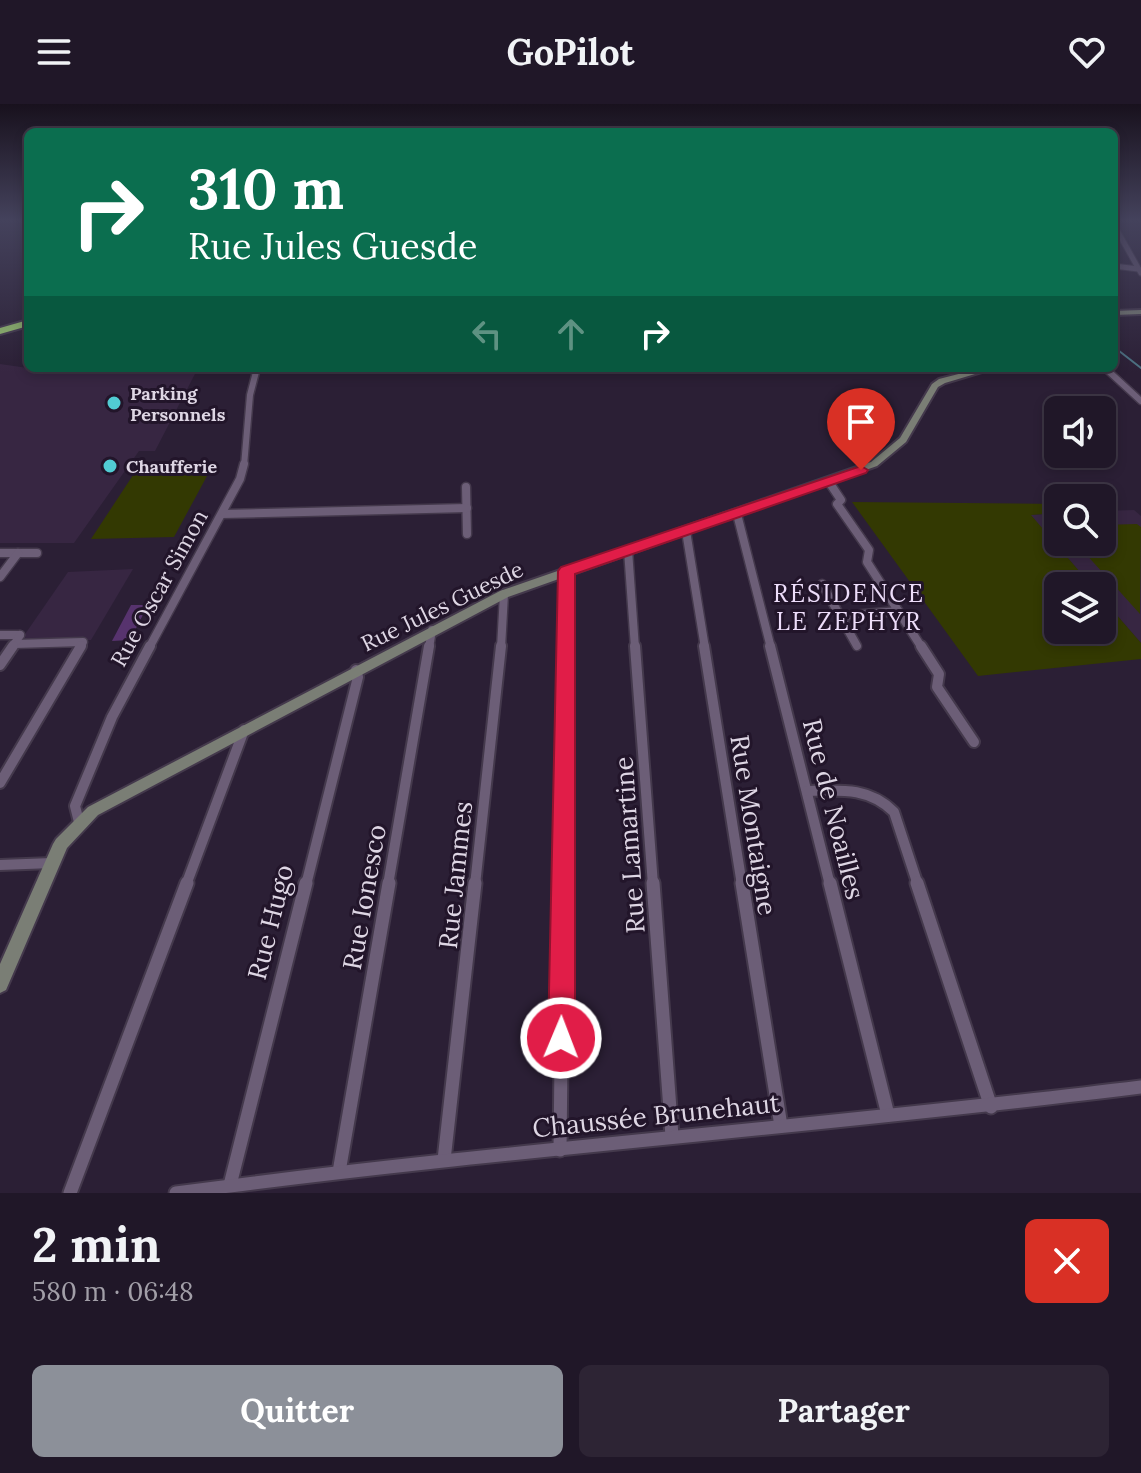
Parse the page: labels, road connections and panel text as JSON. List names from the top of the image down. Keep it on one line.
{"streets":{"main road":["Rue Jules Guesde"],"street":["Rue Oscar Simon","Rue de Noailles","Rue Montaigne","Rue Lamartine","Rue Jammes","Rue Ionesco","Rue Hugo","Chaussée Brunehaut"]},"crossings":[["Rue Oscar Simon","Rue Jules Guesde"],["Rue Jules Guesde","Rue de Noailles"],["Rue Jules Guesde","Rue Montaigne"],["Rue Jules Guesde","Rue Lamartine"],["Rue Jules Guesde","Rue Jammes"],["Rue Jules Guesde","Rue Ionesco"],["Rue Jules Guesde","Rue Hugo"],["Rue de Noailles","Chaussée Brunehaut"],["Rue Montaigne","Chaussée Brunehaut"],["Rue Lamartine","Chaussée Brunehaut"],["Rue Jammes","Chaussée Brunehaut"],["Rue Ionesco","Chaussée Brunehaut"],["Rue Hugo","Chaussée Brunehaut"]],"districts":["RÉSIDENCE LE ZEPHYR"],"places":["Parking Personnels","Chaufferie"],"page":{"header":"GoPilot","turn":["310 m","Rue Jules Guesde"],"heading":["2 min","580 m · 06:48"],"buttons":["Quitter","Partager"]}}
